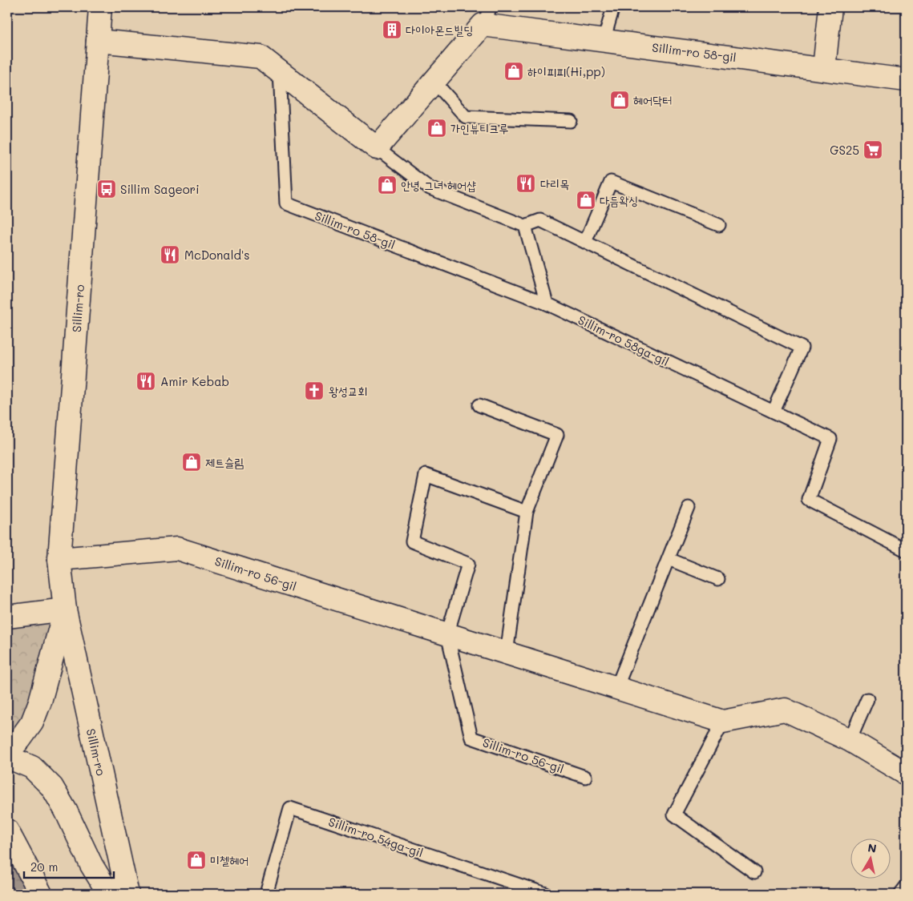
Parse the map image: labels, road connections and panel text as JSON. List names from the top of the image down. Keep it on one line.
{"streets":{"street":["Sillim-ro 58-gil","Sillim-ro","Sillim-ro 56-gil"],"lane":["Sillim-ro 58ga-gil","Sillim-ro 54ga-gil"]},"crossings":[["Sillim-ro 58-gil","Sillim-ro 58ga-gil"],["Sillim-ro","Sillim-ro 56-gil"]],"places":{"building":["다이아몬드빌딩"],"shop":["하이피피(Hi,pp)","헤어닥터","가인뷰티크루","안녕 그녀 헤어샵","다듬왁싱","제트슬림","미첼헤어"],"supermarket":["GS25"],"restaurant":["다리목","McDonald's","Amir Kebab"],"bus stop":["Sillim Sageori"],"church":["왕성교회"]},"scale_bar":"20 m","north":"top"}
